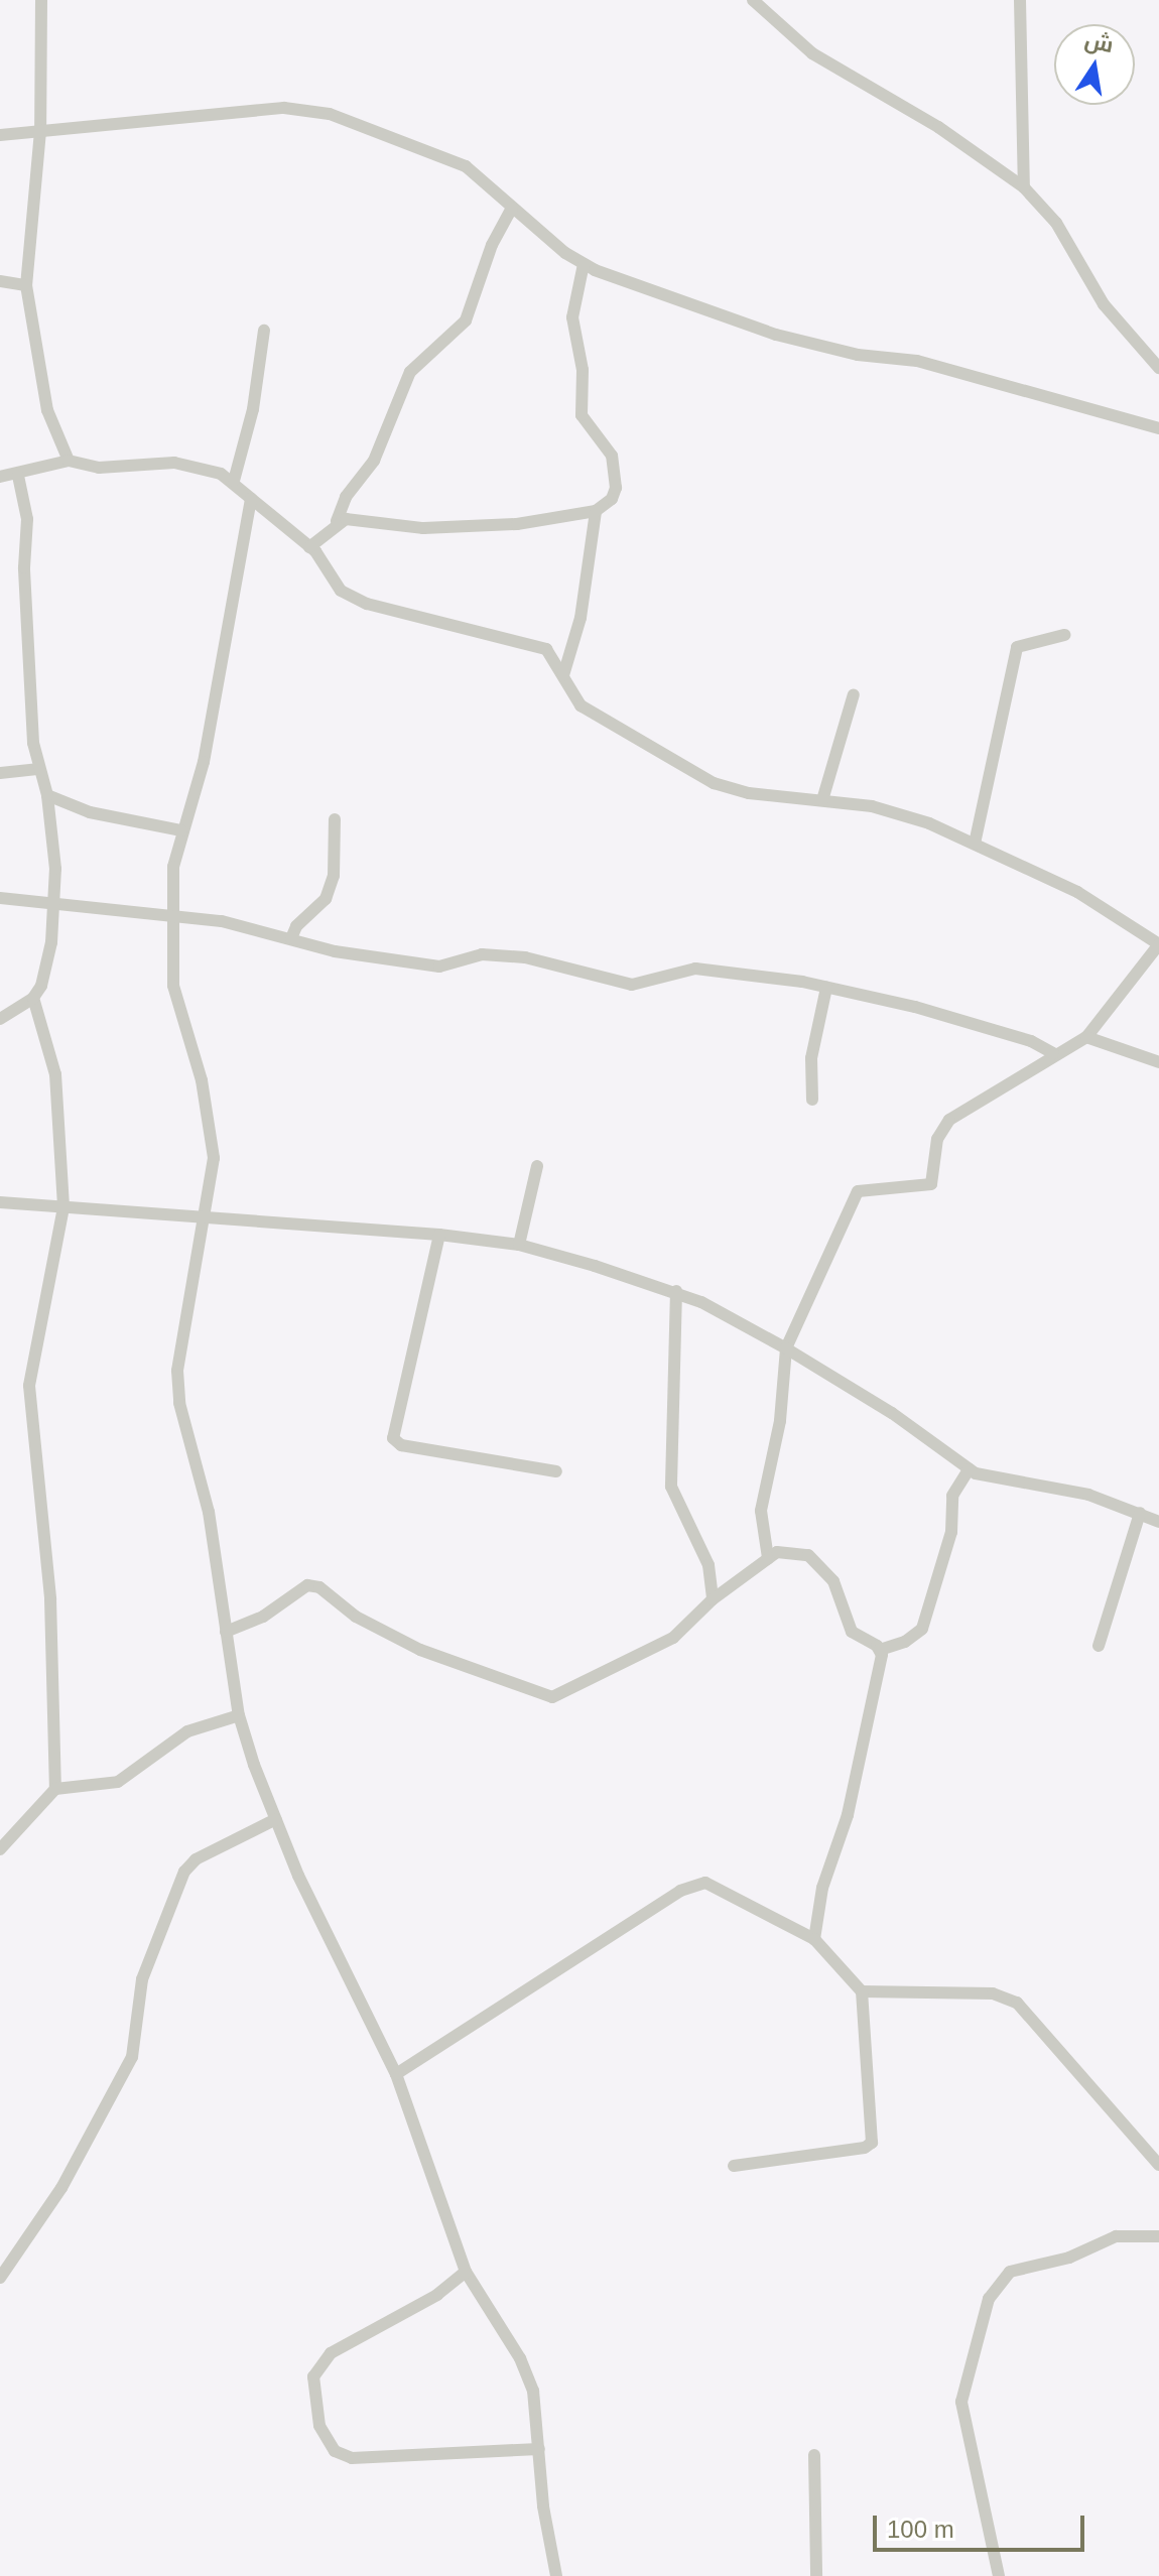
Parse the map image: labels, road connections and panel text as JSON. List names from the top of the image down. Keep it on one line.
{"scale_bar":"100 m","north":"top"}
